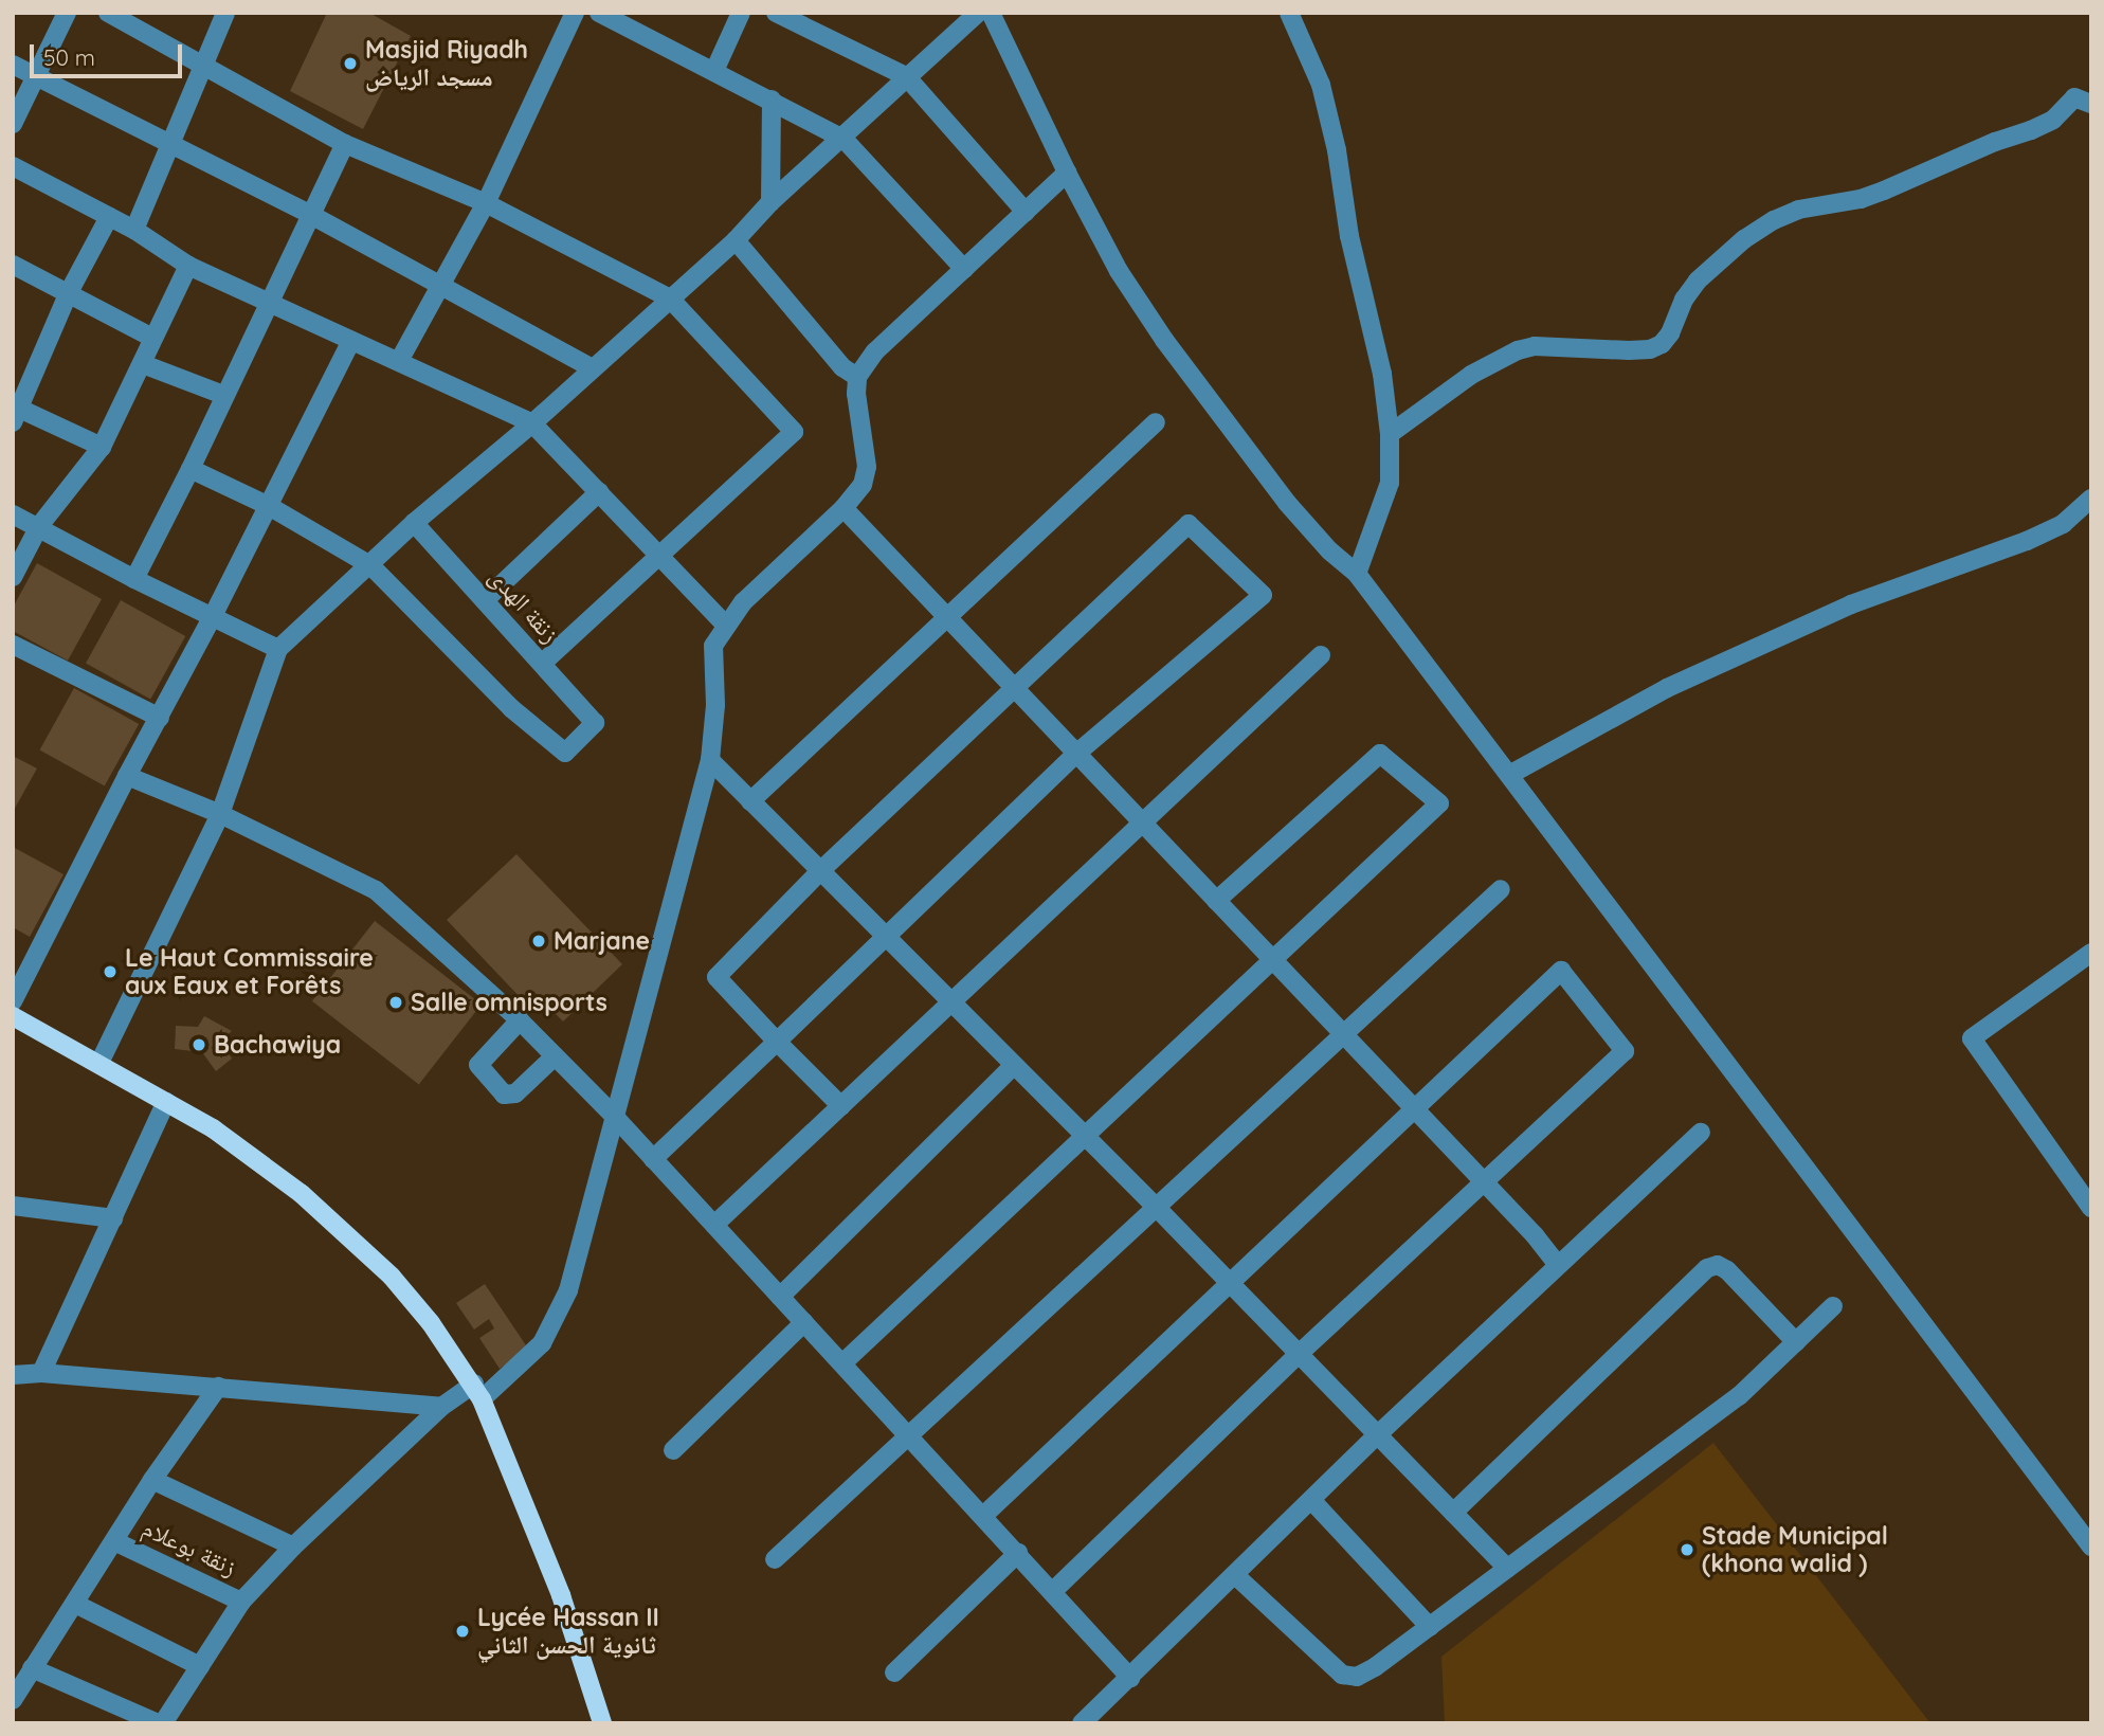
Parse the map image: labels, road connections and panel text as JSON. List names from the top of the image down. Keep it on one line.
{"streets":{"street":["زنقة الهدى","زنقة بوعلام"]},"places":["Masjid Riyadh مسجد الرياض","Marjane","Le Haut Commissaire aux Eaux et Forêts","Salle omnisports","Bachawiya","Stade Municipal (khona walid )","Lycée Hassan II ثانوية الحسن الثاني"],"scale_bar":"50 m"}
